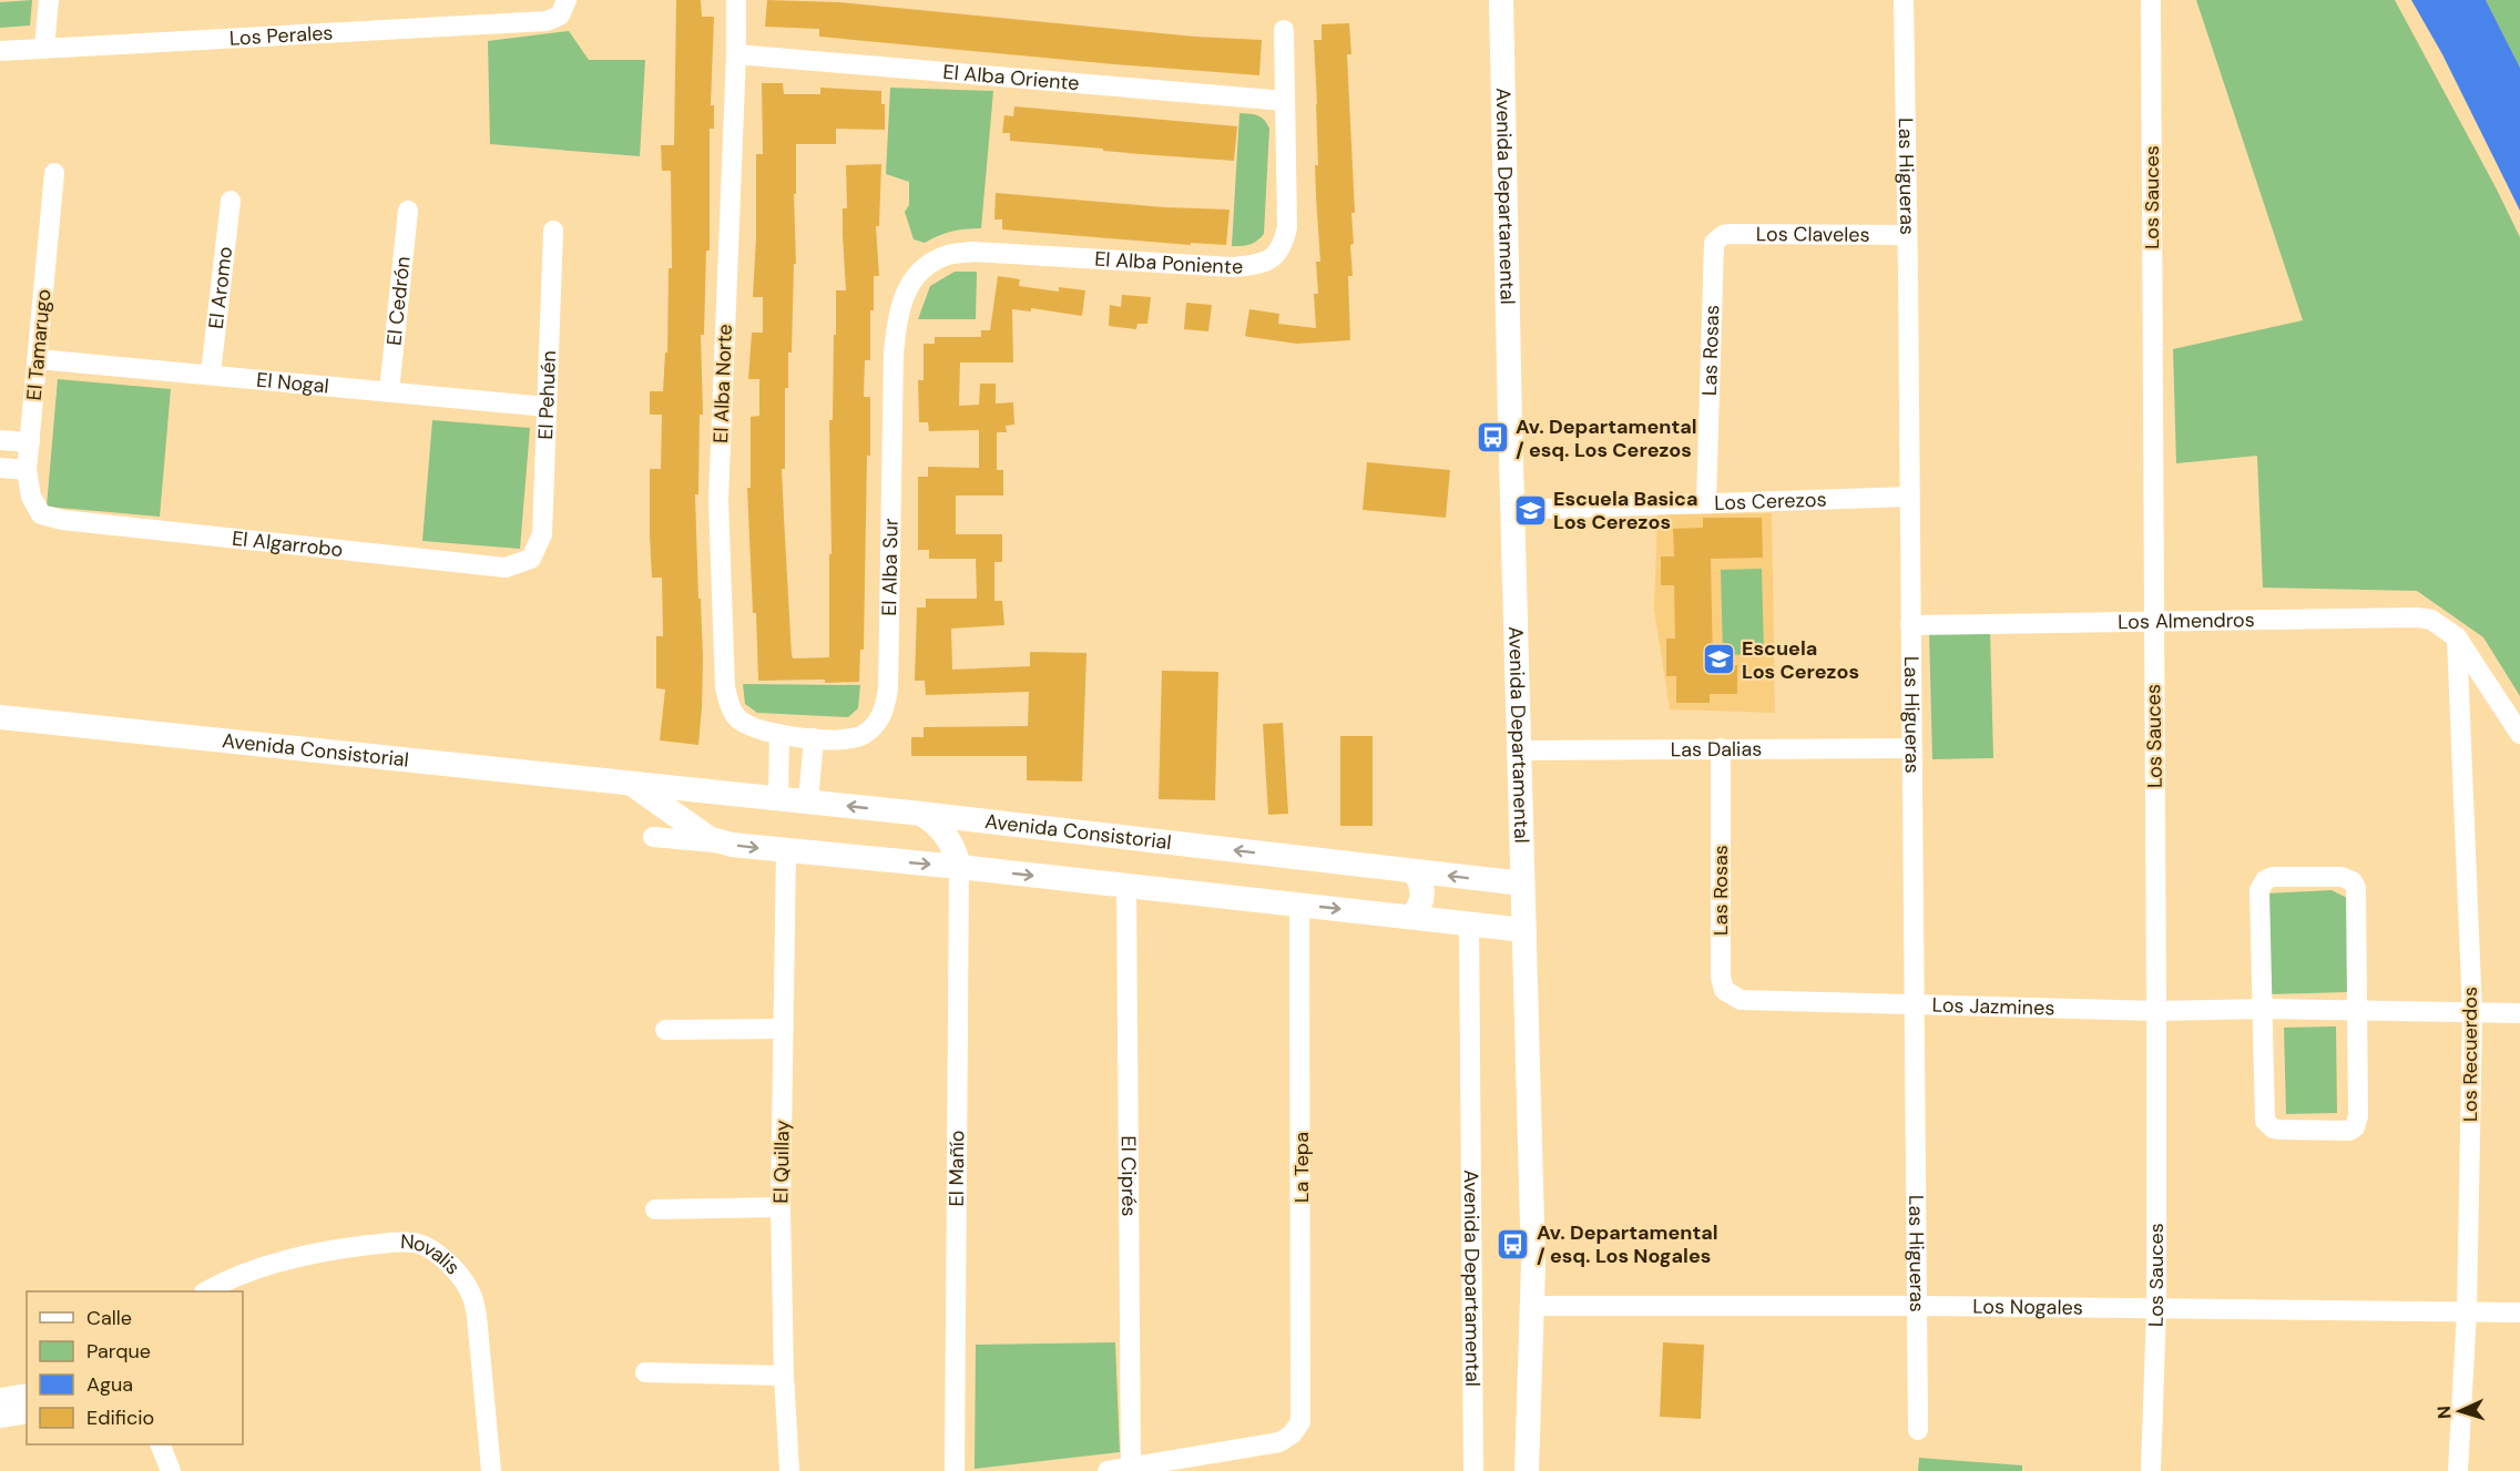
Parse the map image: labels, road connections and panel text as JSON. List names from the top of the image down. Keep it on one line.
{"streets":{"street":["Los Perales","El Alba Oriente","Las Higueras","Avenida Departamental","Los Sauces","Los Claveles","El Alba Poniente","El Aromo","El Cedrón","El Tamarugo","Las Rosas","El Nogal","El Alba Norte","El Pehuén","Los Cerezos","El Algarrobo","El Alba Sur","Los Almendros","Las Dalias","Avenida Consistorial","Los Jazmines","Los Recuerdos","El Quillay","La Tepa","El Mañío","El Ciprés","Novalis","Los Nogales"]},"crossings":[["El Alba Oriente","El Alba Poniente"],["El Alba Oriente","El Alba Norte"],["Las Higueras","Los Claveles"],["Las Higueras","Los Cerezos"],["Las Higueras","Los Almendros"],["Las Higueras","Las Dalias"],["Las Higueras","Los Jazmines"],["Las Higueras","Los Nogales"],["Avenida Departamental","Los Cerezos"],["Avenida Departamental","Las Dalias"],["Avenida Departamental","Avenida Consistorial"],["Avenida Departamental","Los Nogales"],["Los Sauces","Los Almendros"],["Los Sauces","Los Jazmines"],["Los Sauces","Los Nogales"],["Los Claveles","Las Rosas"],["El Alba Poniente","El Alba Sur"],["El Aromo","El Nogal"],["El Cedrón","El Nogal"],["El Tamarugo","El Nogal"],["El Tamarugo","El Algarrobo"],["Las Rosas","Los Cerezos"],["Las Rosas","Las Dalias"],["Las Rosas","Los Jazmines"],["El Nogal","El Pehuén"],["El Alba Norte","El Alba Sur"],["El Pehuén","El Algarrobo"],["Los Almendros","Los Recuerdos"],["Los Jazmines","Los Recuerdos"],["Los Recuerdos","Los Nogales"],["La Tepa","El Ciprés"]],"places":{"bus stop":["Av. Departamental / esq. Los Cerezos","Av. Departamental / esq. Los Nogales"],"school or university":["Escuela Basica Los Cerezos","Escuela Los Cerezos"]},"legend":["Calle","Parque","Agua","Edificio"],"north":"left"}
